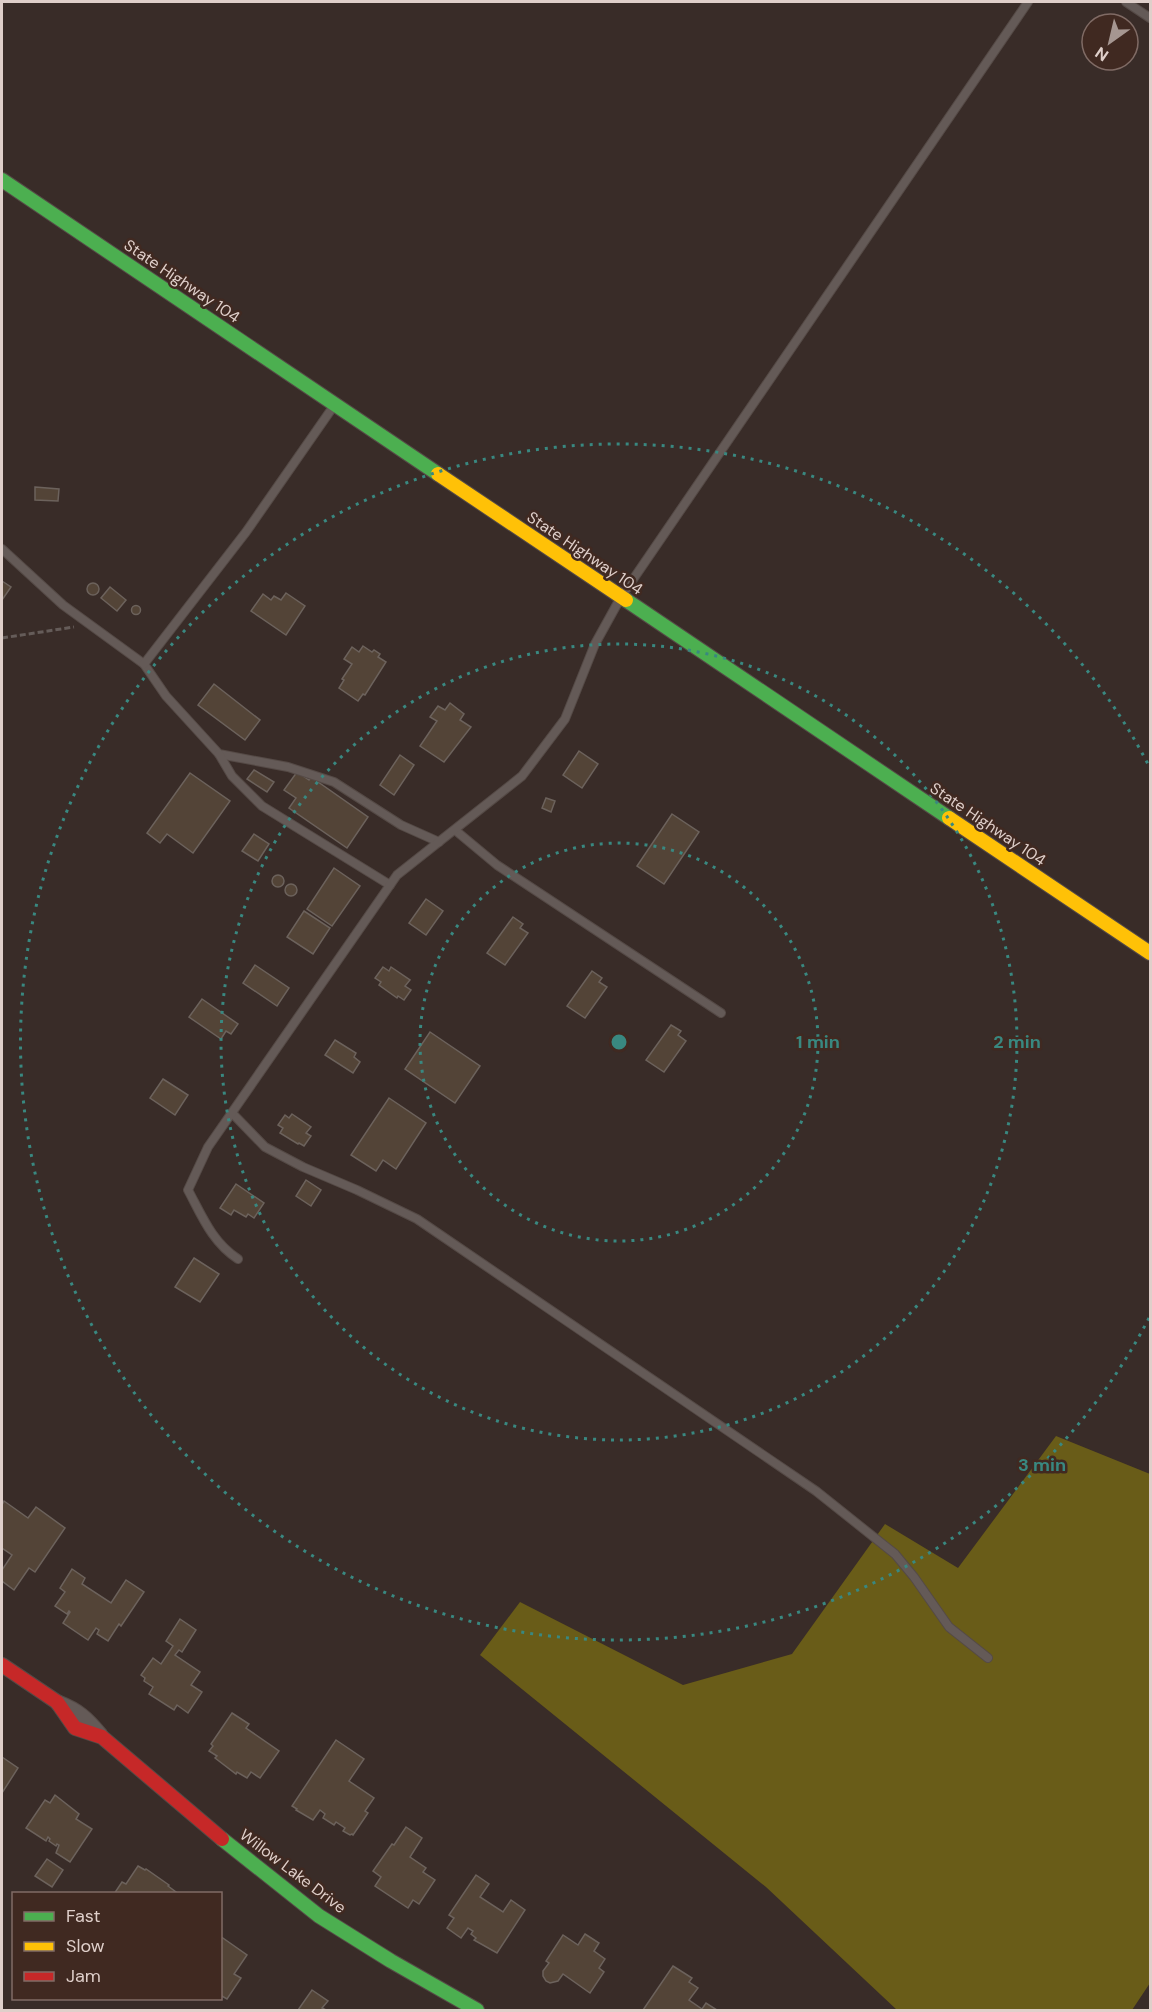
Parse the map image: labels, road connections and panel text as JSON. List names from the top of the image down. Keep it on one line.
{"streets":{"main road":["State Highway 104","Willow Lake Drive"]},"legend":["Fast","Slow","Jam"],"north":"bottom left","rings":["1 min","2 min","3 min"]}
